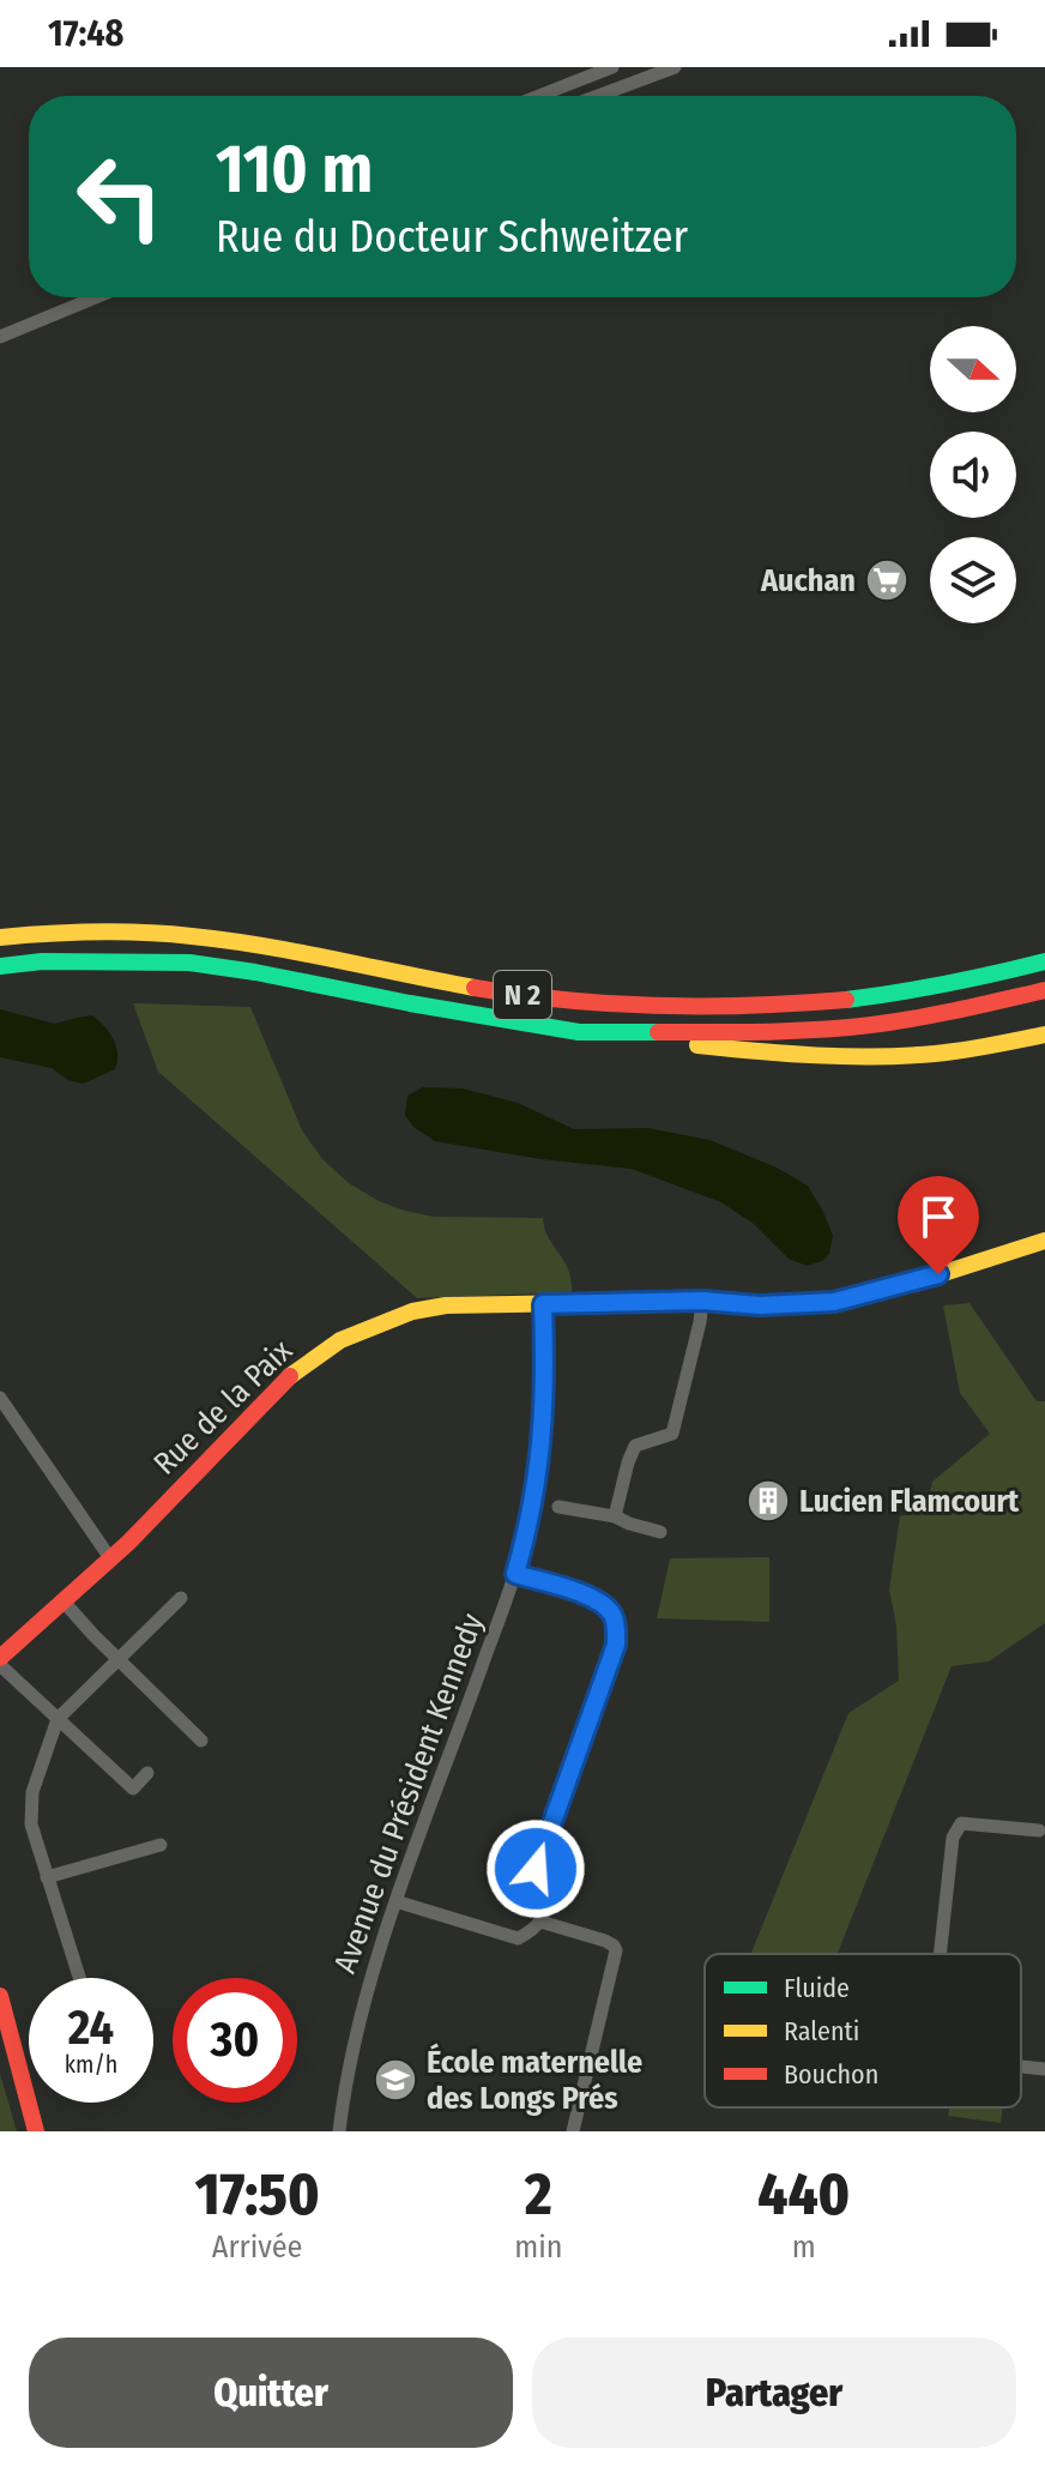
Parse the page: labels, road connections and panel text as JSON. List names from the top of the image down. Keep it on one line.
{"streets":{"main road":["N 2","Rue de la Paix"],"street":["Avenue du Président Kennedy"]},"crossings":[["Rue de la Paix","Avenue du Président Kennedy"]],"places":{"supermarket":["Auchan"],"building":["Lucien Flamcourt"],"school or university":["École maternelle des Longs Prés"]},"legend":["Fluide","Ralenti","Bouchon"],"north":"right","page":{"status":"17:48","turn":["110 m","Rue du Docteur Schweitzer"],"speed":"24 km/h","limit":"30","eta":["17:50","Arrivée","2","min","440","m"],"buttons":["Quitter","Partager"]}}
